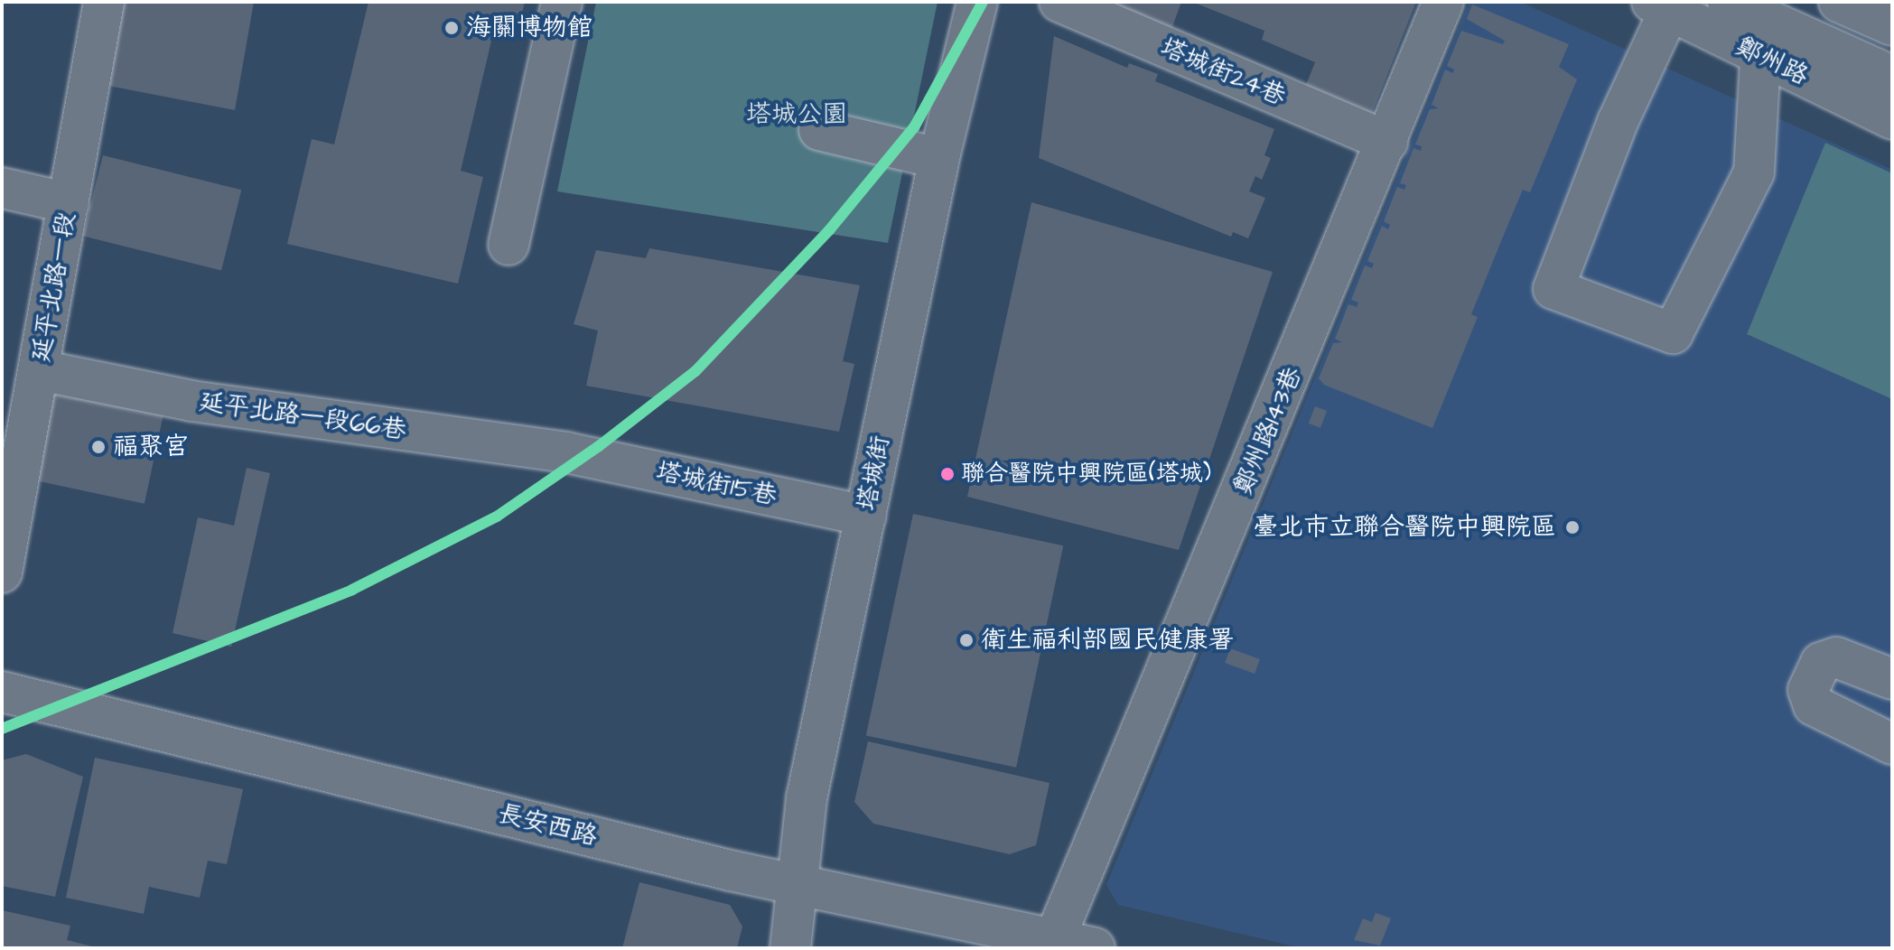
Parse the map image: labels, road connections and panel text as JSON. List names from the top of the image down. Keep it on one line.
{"streets":{"main road":["鄭州路","塔城街24巷","延平北路一段","延平北路一段66巷","鄭州路143巷","塔城街","塔城街15巷","長安西路"]},"crossings":[["塔城街24巷","鄭州路143巷"],["延平北路一段","延平北路一段66巷"],["延平北路一段66巷","塔城街15巷"],["鄭州路143巷","長安西路"],["塔城街","塔城街15巷"],["塔城街","長安西路"]],"parks":["塔城公園"],"places":["海關博物館","福聚宮","聯合醫院中興院區(塔城)","臺北市立聯合醫院中興院區","衛生福利部國民健康署"]}
